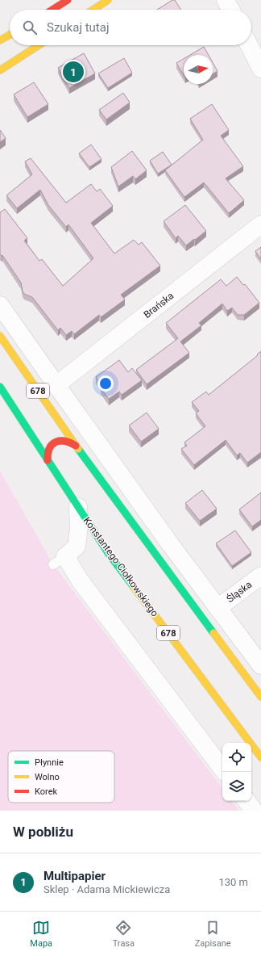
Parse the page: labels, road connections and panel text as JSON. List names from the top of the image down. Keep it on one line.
{"streets":{"main road":["678","Konstantego Ciołkowskiego"],"street":["Brańska","Śląska"]},"legend":["Płynnie","Wolno","Korek"],"north":"right","page":{"search":"Szukaj tutaj","pins":"1","heading":"W pobliżu","list":[{"mark":"1","name":"Multipapier","note":"Sklep · Adama Mickiewicza","value":"130 m"}],"nav":["Mapa","Trasa","Zapisane"]}}
